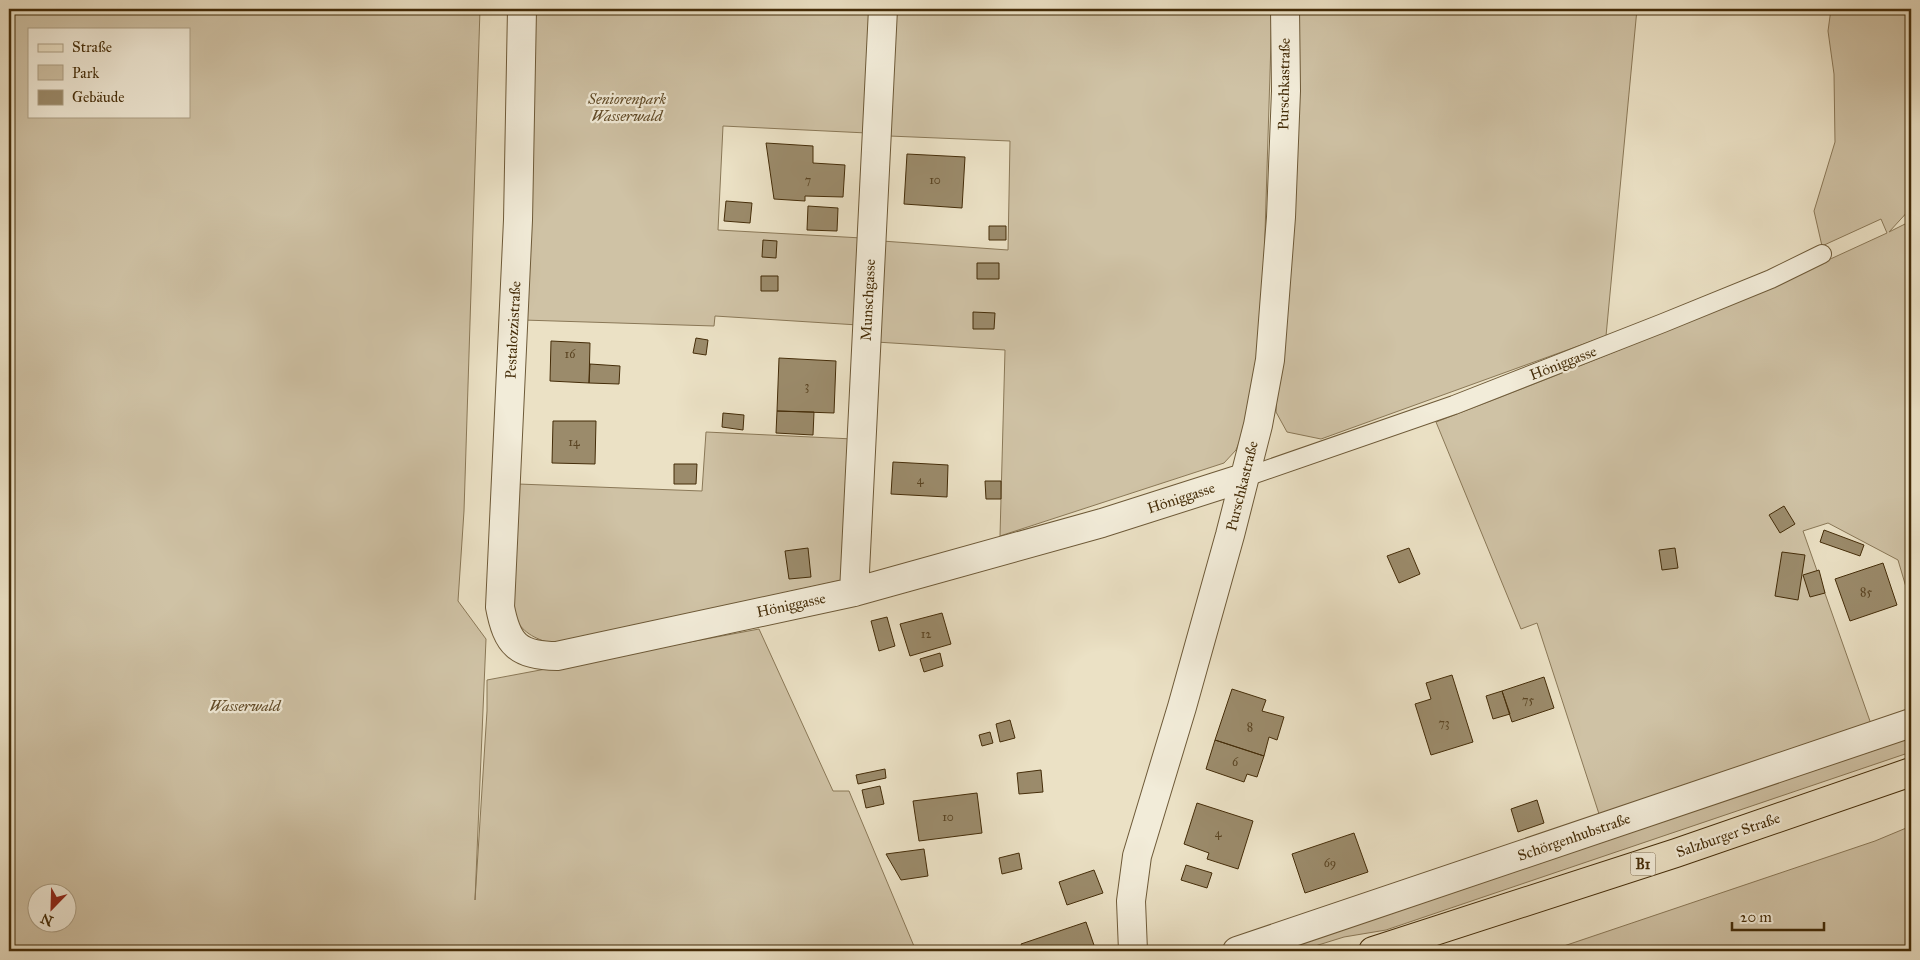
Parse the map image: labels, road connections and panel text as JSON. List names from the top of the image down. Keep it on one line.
{"streets":{"main road":["Salzburger Straße","B1"],"street":["Purschkastraße","Munschgasse","Pestalozzistraße","Höniggasse","Schörgenhubstraße"]},"crossings":[["Purschkastraße","Höniggasse"],["Munschgasse","Höniggasse"],["Pestalozzistraße","Höniggasse"]],"parks":["Seniorenpark Wasserwald","Wasserwald"],"house_numbers":["7","10","16","3","14","4","85","12","75","73","8","6","10","4","69"],"legend":["Straße","Park","Gebäude"],"scale_bar":"20 m","north":"bottom left"}
